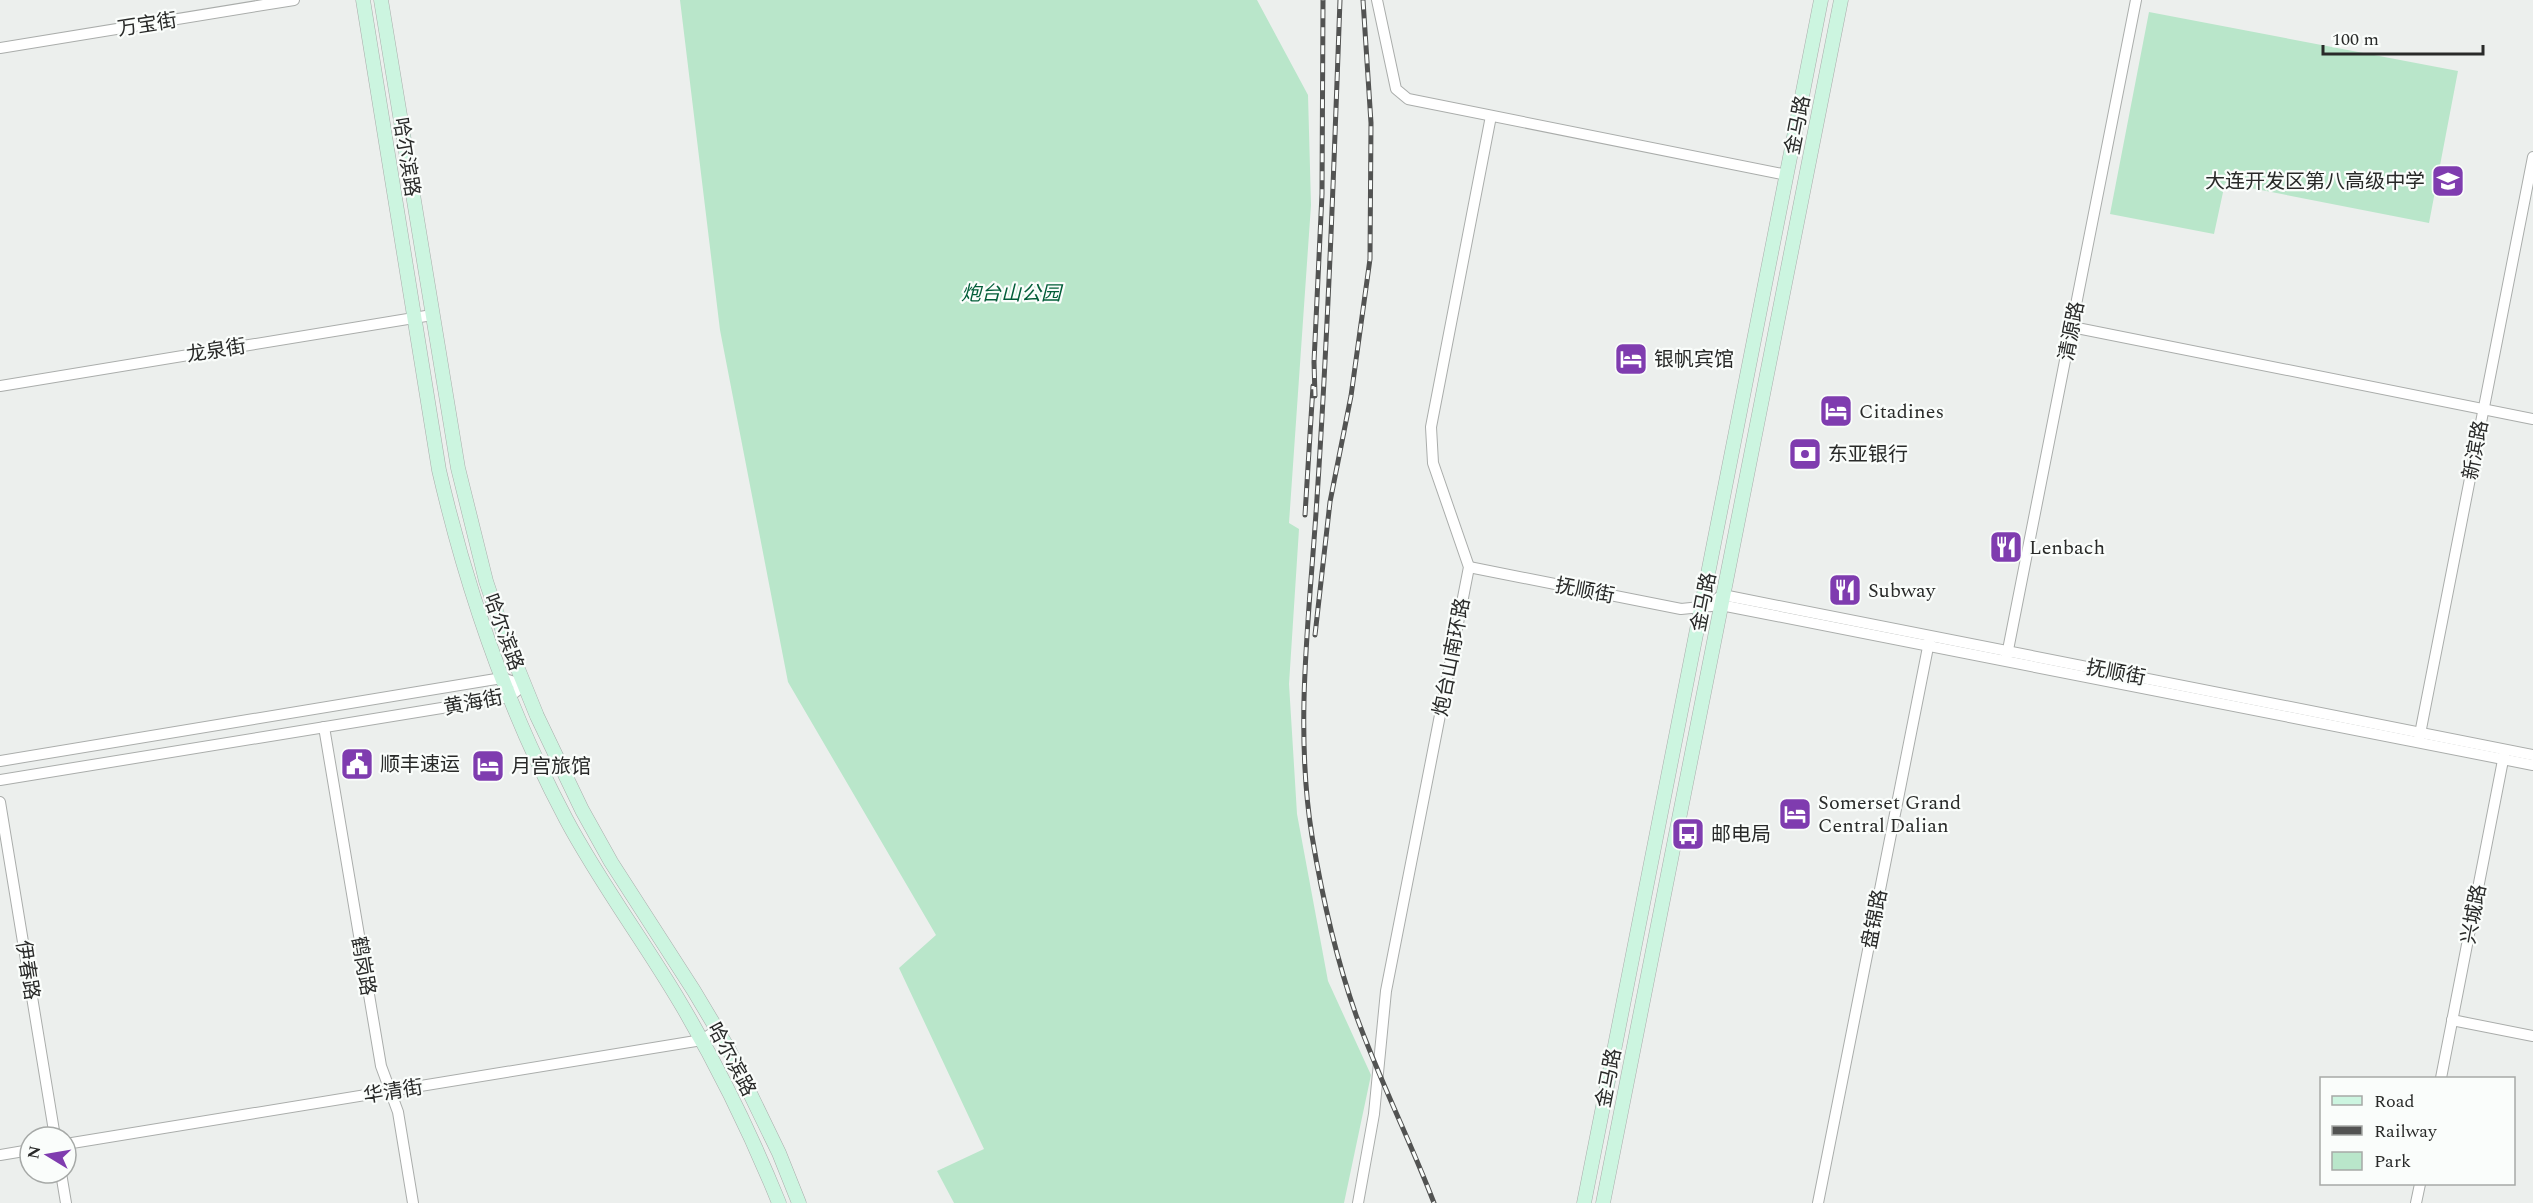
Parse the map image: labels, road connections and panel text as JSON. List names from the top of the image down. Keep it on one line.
{"streets":{"street":["万宝街","金马路","哈尔滨路","清源路","龙泉街","新滨路","抚顺街","炮台山南环路","黄海街","兴城路","盘锦路","鹤岗路","伊春路","华清街"]},"crossings":[["金马路","抚顺街"],["哈尔滨路","龙泉街"],["哈尔滨路","黄海街"],["哈尔滨路","华清街"],["清源路","抚顺街"],["新滨路","抚顺街"],["抚顺街","炮台山南环路"],["抚顺街","兴城路"],["抚顺街","盘锦路"],["黄海街","鹤岗路"],["鹤岗路","华清街"]],"parks":["炮台山公园"],"places":{"school or university":["大连开发区第八高级中学"],"hotel":["银帆宾馆","Citadines","月宫旅馆","Somerset Grand Central Dalian"],"bank":["东亚银行"],"restaurant":["Lenbach","Subway"],"public building":["顺丰速运"],"bus stop":["邮电局"]},"legend":["Road","Railway","Park"],"scale_bar":"100 m","north":"left"}
